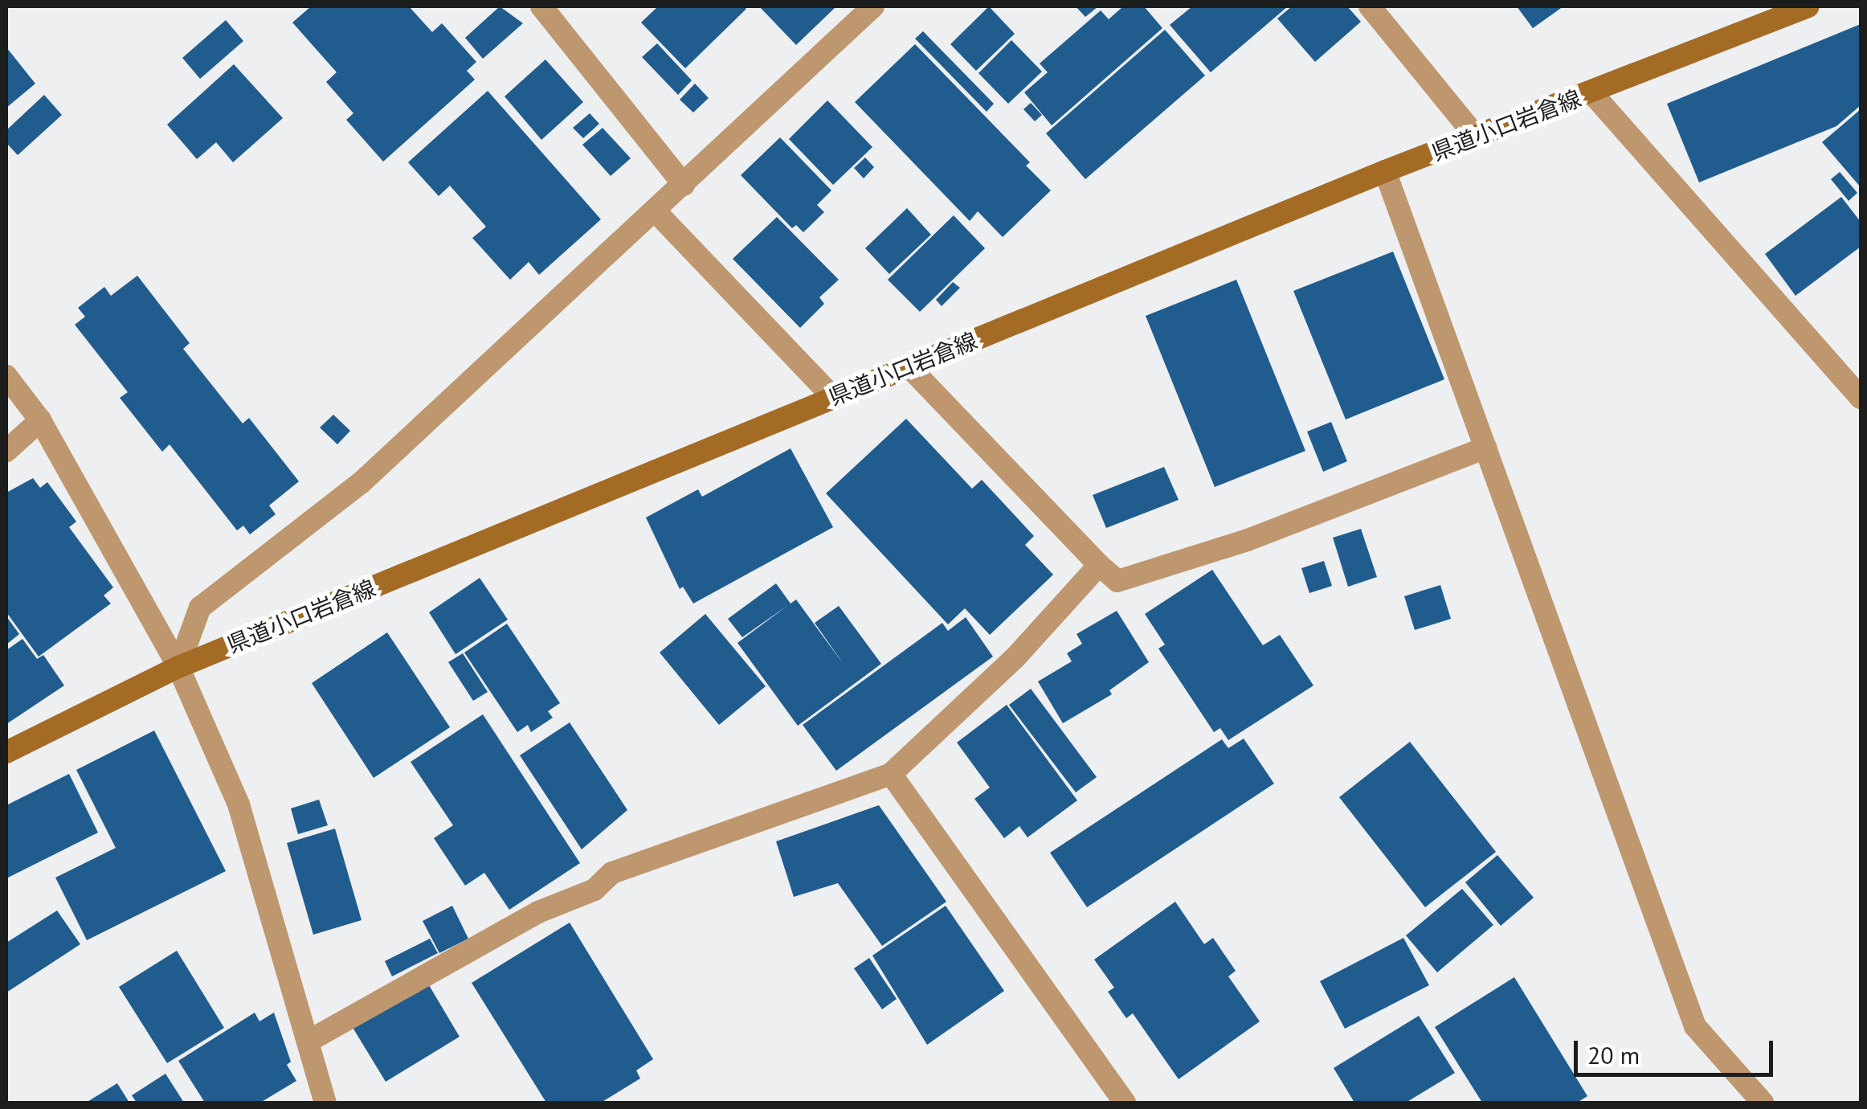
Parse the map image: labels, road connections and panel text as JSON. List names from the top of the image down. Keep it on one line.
{"streets":{"main road":["県道小口岩倉線"]},"scale_bar":"20 m"}
